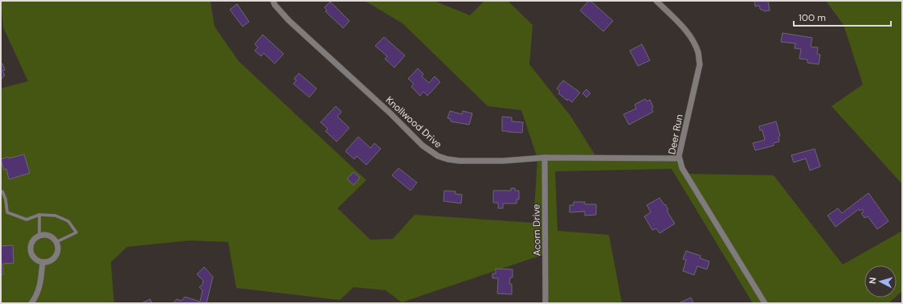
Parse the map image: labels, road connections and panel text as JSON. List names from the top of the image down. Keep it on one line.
{"streets":{"street":["Knollwood Drive","Deer Run","Acorn Drive"]},"crossings":[["Knollwood Drive","Deer Run"],["Knollwood Drive","Acorn Drive"]],"scale_bar":"100 m","north":"left"}
